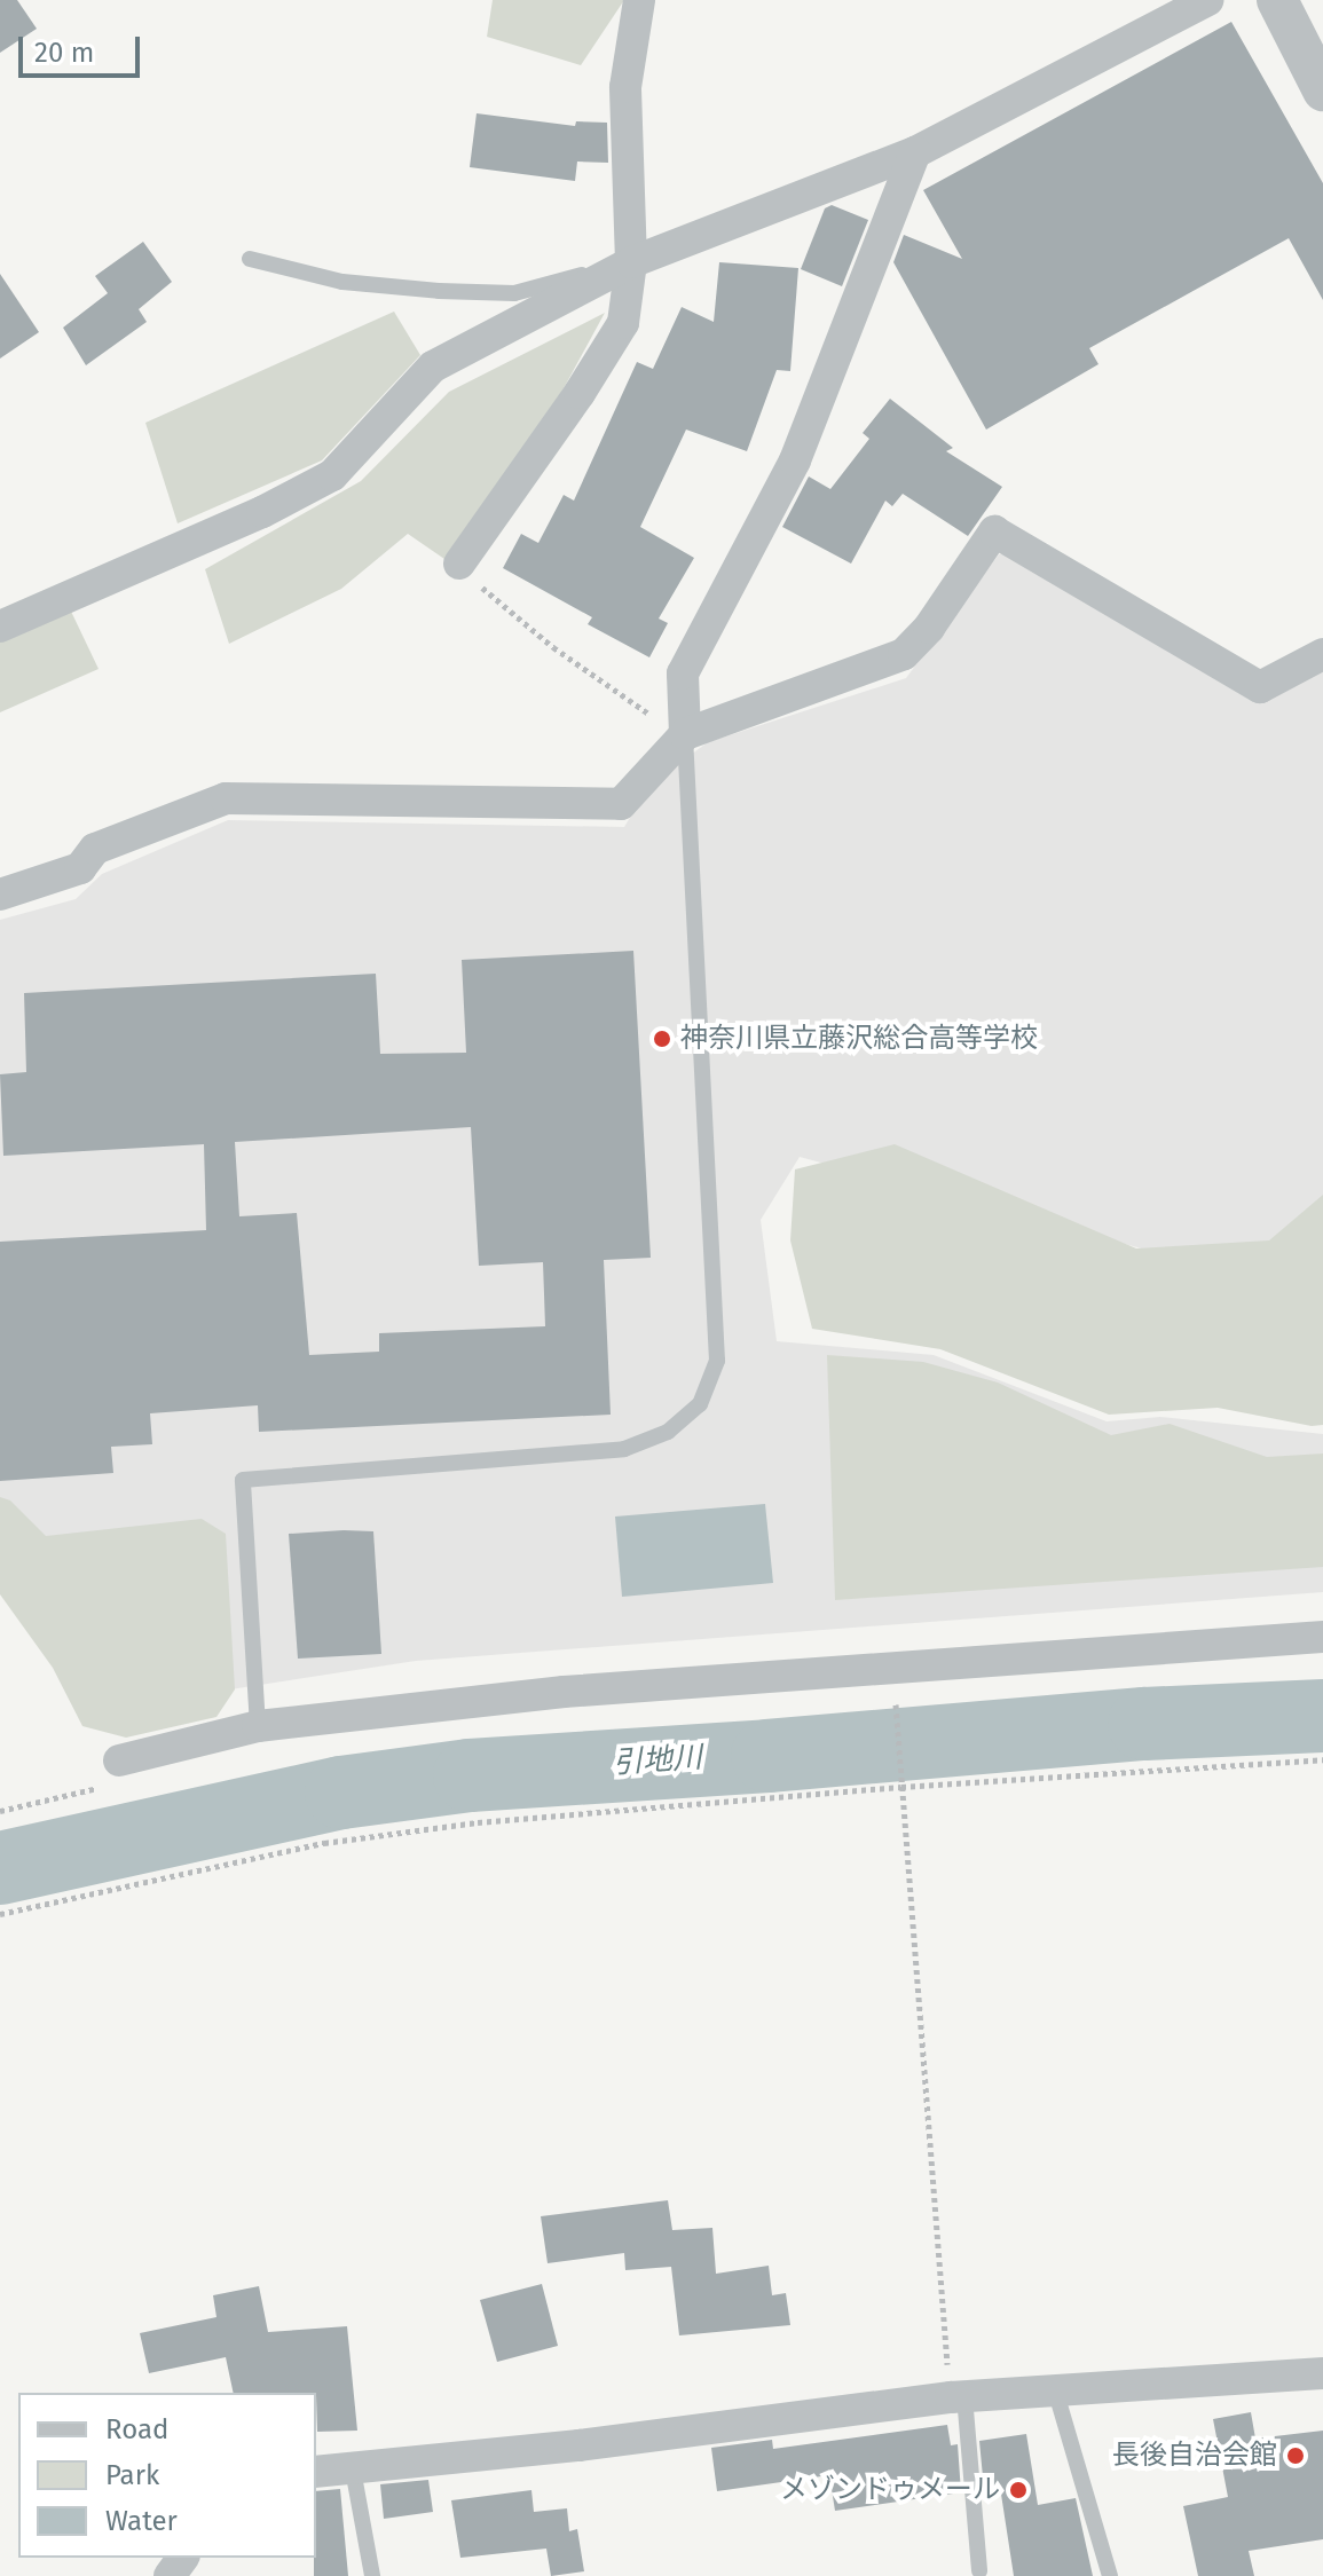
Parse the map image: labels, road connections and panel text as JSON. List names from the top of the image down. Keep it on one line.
{"water":["引地川"],"places":["神奈川県立藤沢総合高等学校","長後自治会館","メゾンドゥメール"],"legend":["Road","Park","Water"],"scale_bar":"20 m"}
